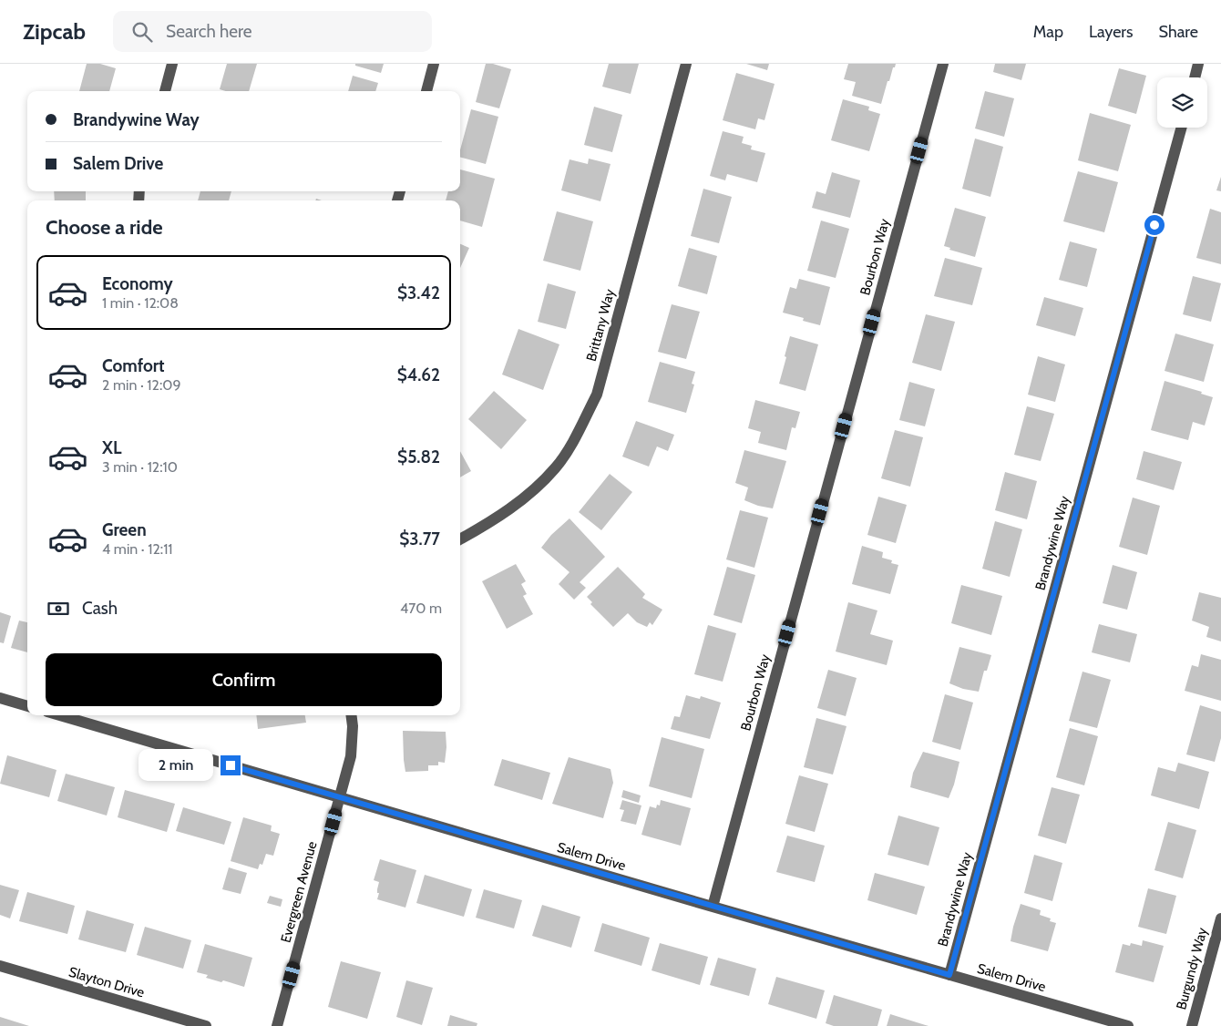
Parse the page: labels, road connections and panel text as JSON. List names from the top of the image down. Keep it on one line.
{"streets":{"street":["Bourbon Way","Brittany Way","Brandywine Way","Salem Drive","Evergreen Avenue","Burgundy Way","Slayton Drive"]},"crossings":[["Bourbon Way","Salem Drive"],["Brandywine Way","Salem Drive"],["Salem Drive","Evergreen Avenue"]],"page":{"header":"Zipcab","search":"Search here","nav":["Map","Layers","Share"],"banner":["Brandywine Way","Salem Drive"],"heading":"Choose a ride","list":[{"name":"Economy","note":"1 min · 12:08","value":"$3.42"},{"name":"Comfort","note":"2 min · 12:09","value":"$4.62"},{"name":"XL","note":"3 min · 12:10","value":"$5.82"},{"name":"Green","note":"4 min · 12:11","value":"$3.77"}],"pay":["Cash","470 m"],"buttons":"Confirm","bubble":"2 min"}}
